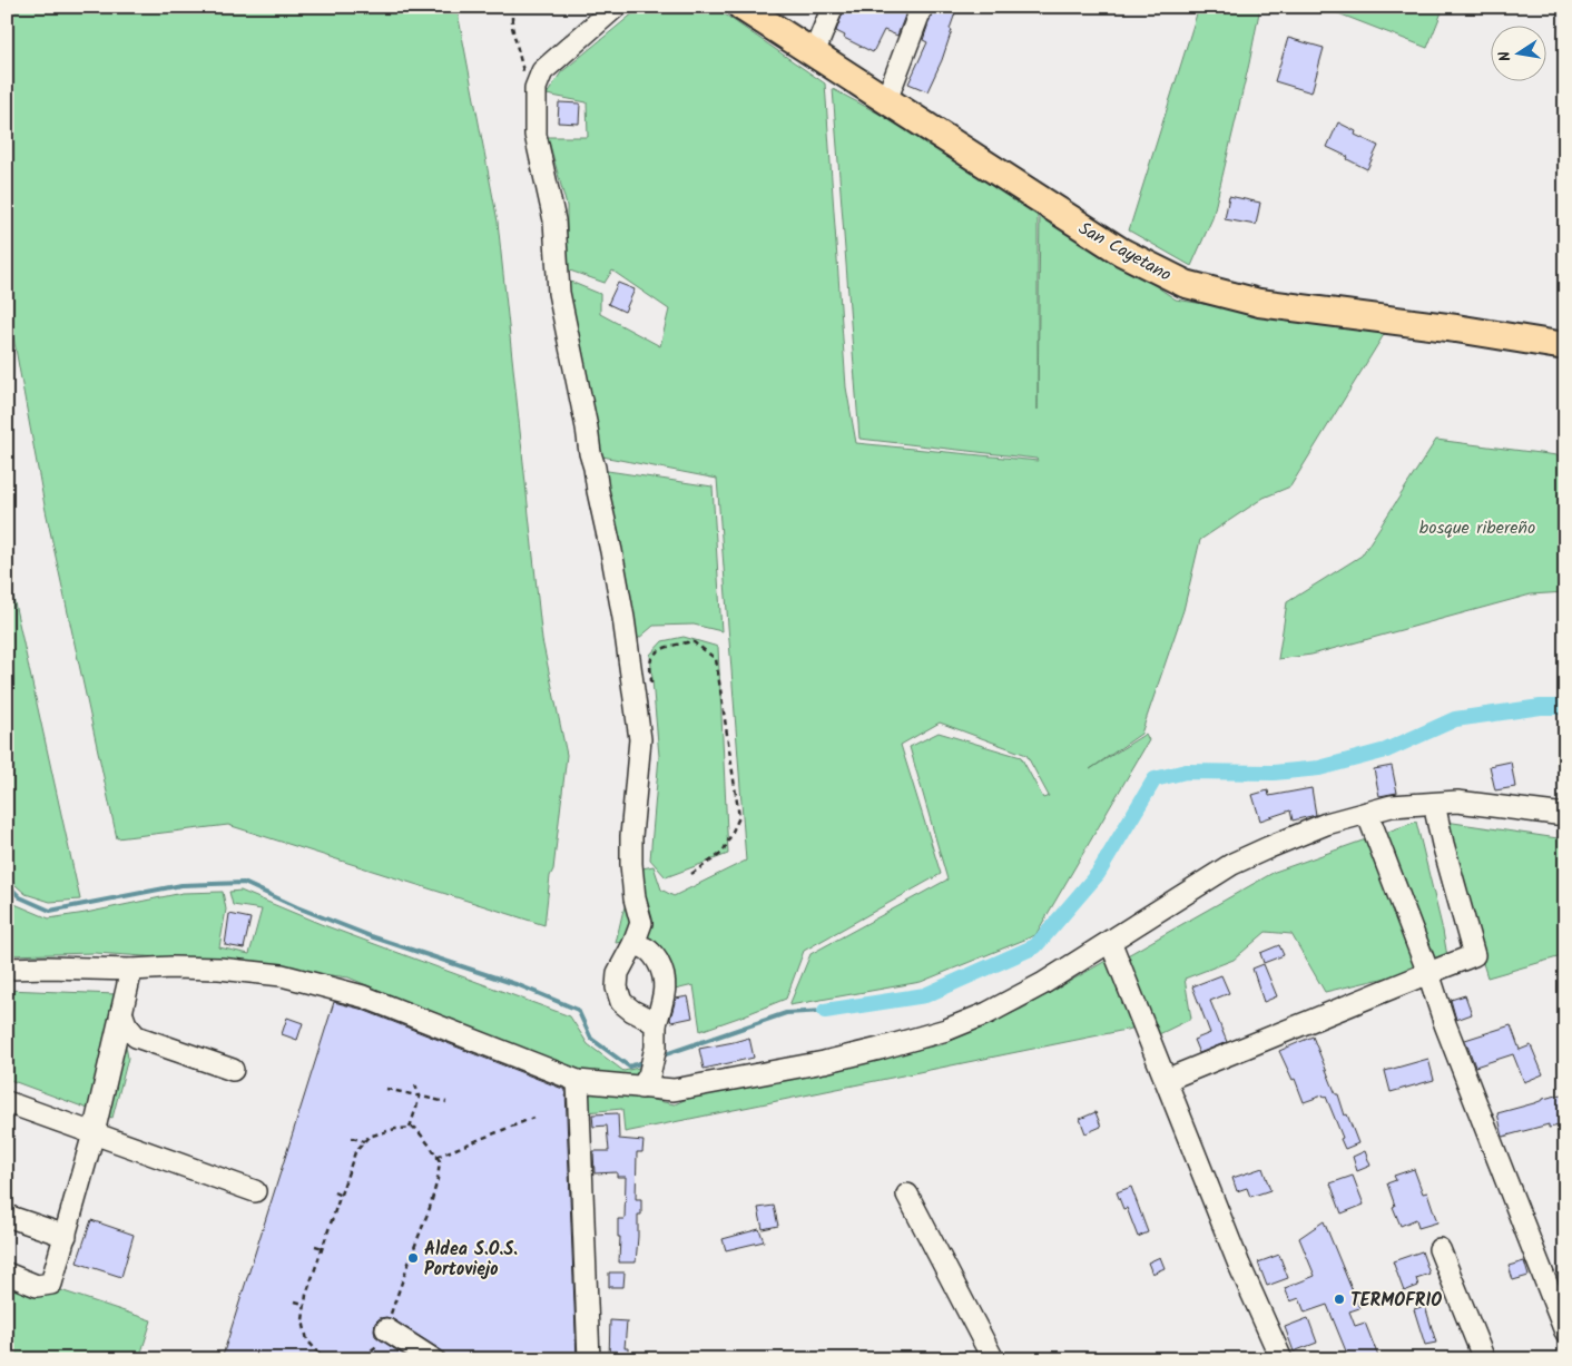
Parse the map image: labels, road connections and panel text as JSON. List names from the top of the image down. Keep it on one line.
{"streets":{"main road":["San Cayetano"]},"parks":["bosque ribereño"],"places":["Aldea S.O.S. Portoviejo","TERMOFRIO"],"north":"left"}
